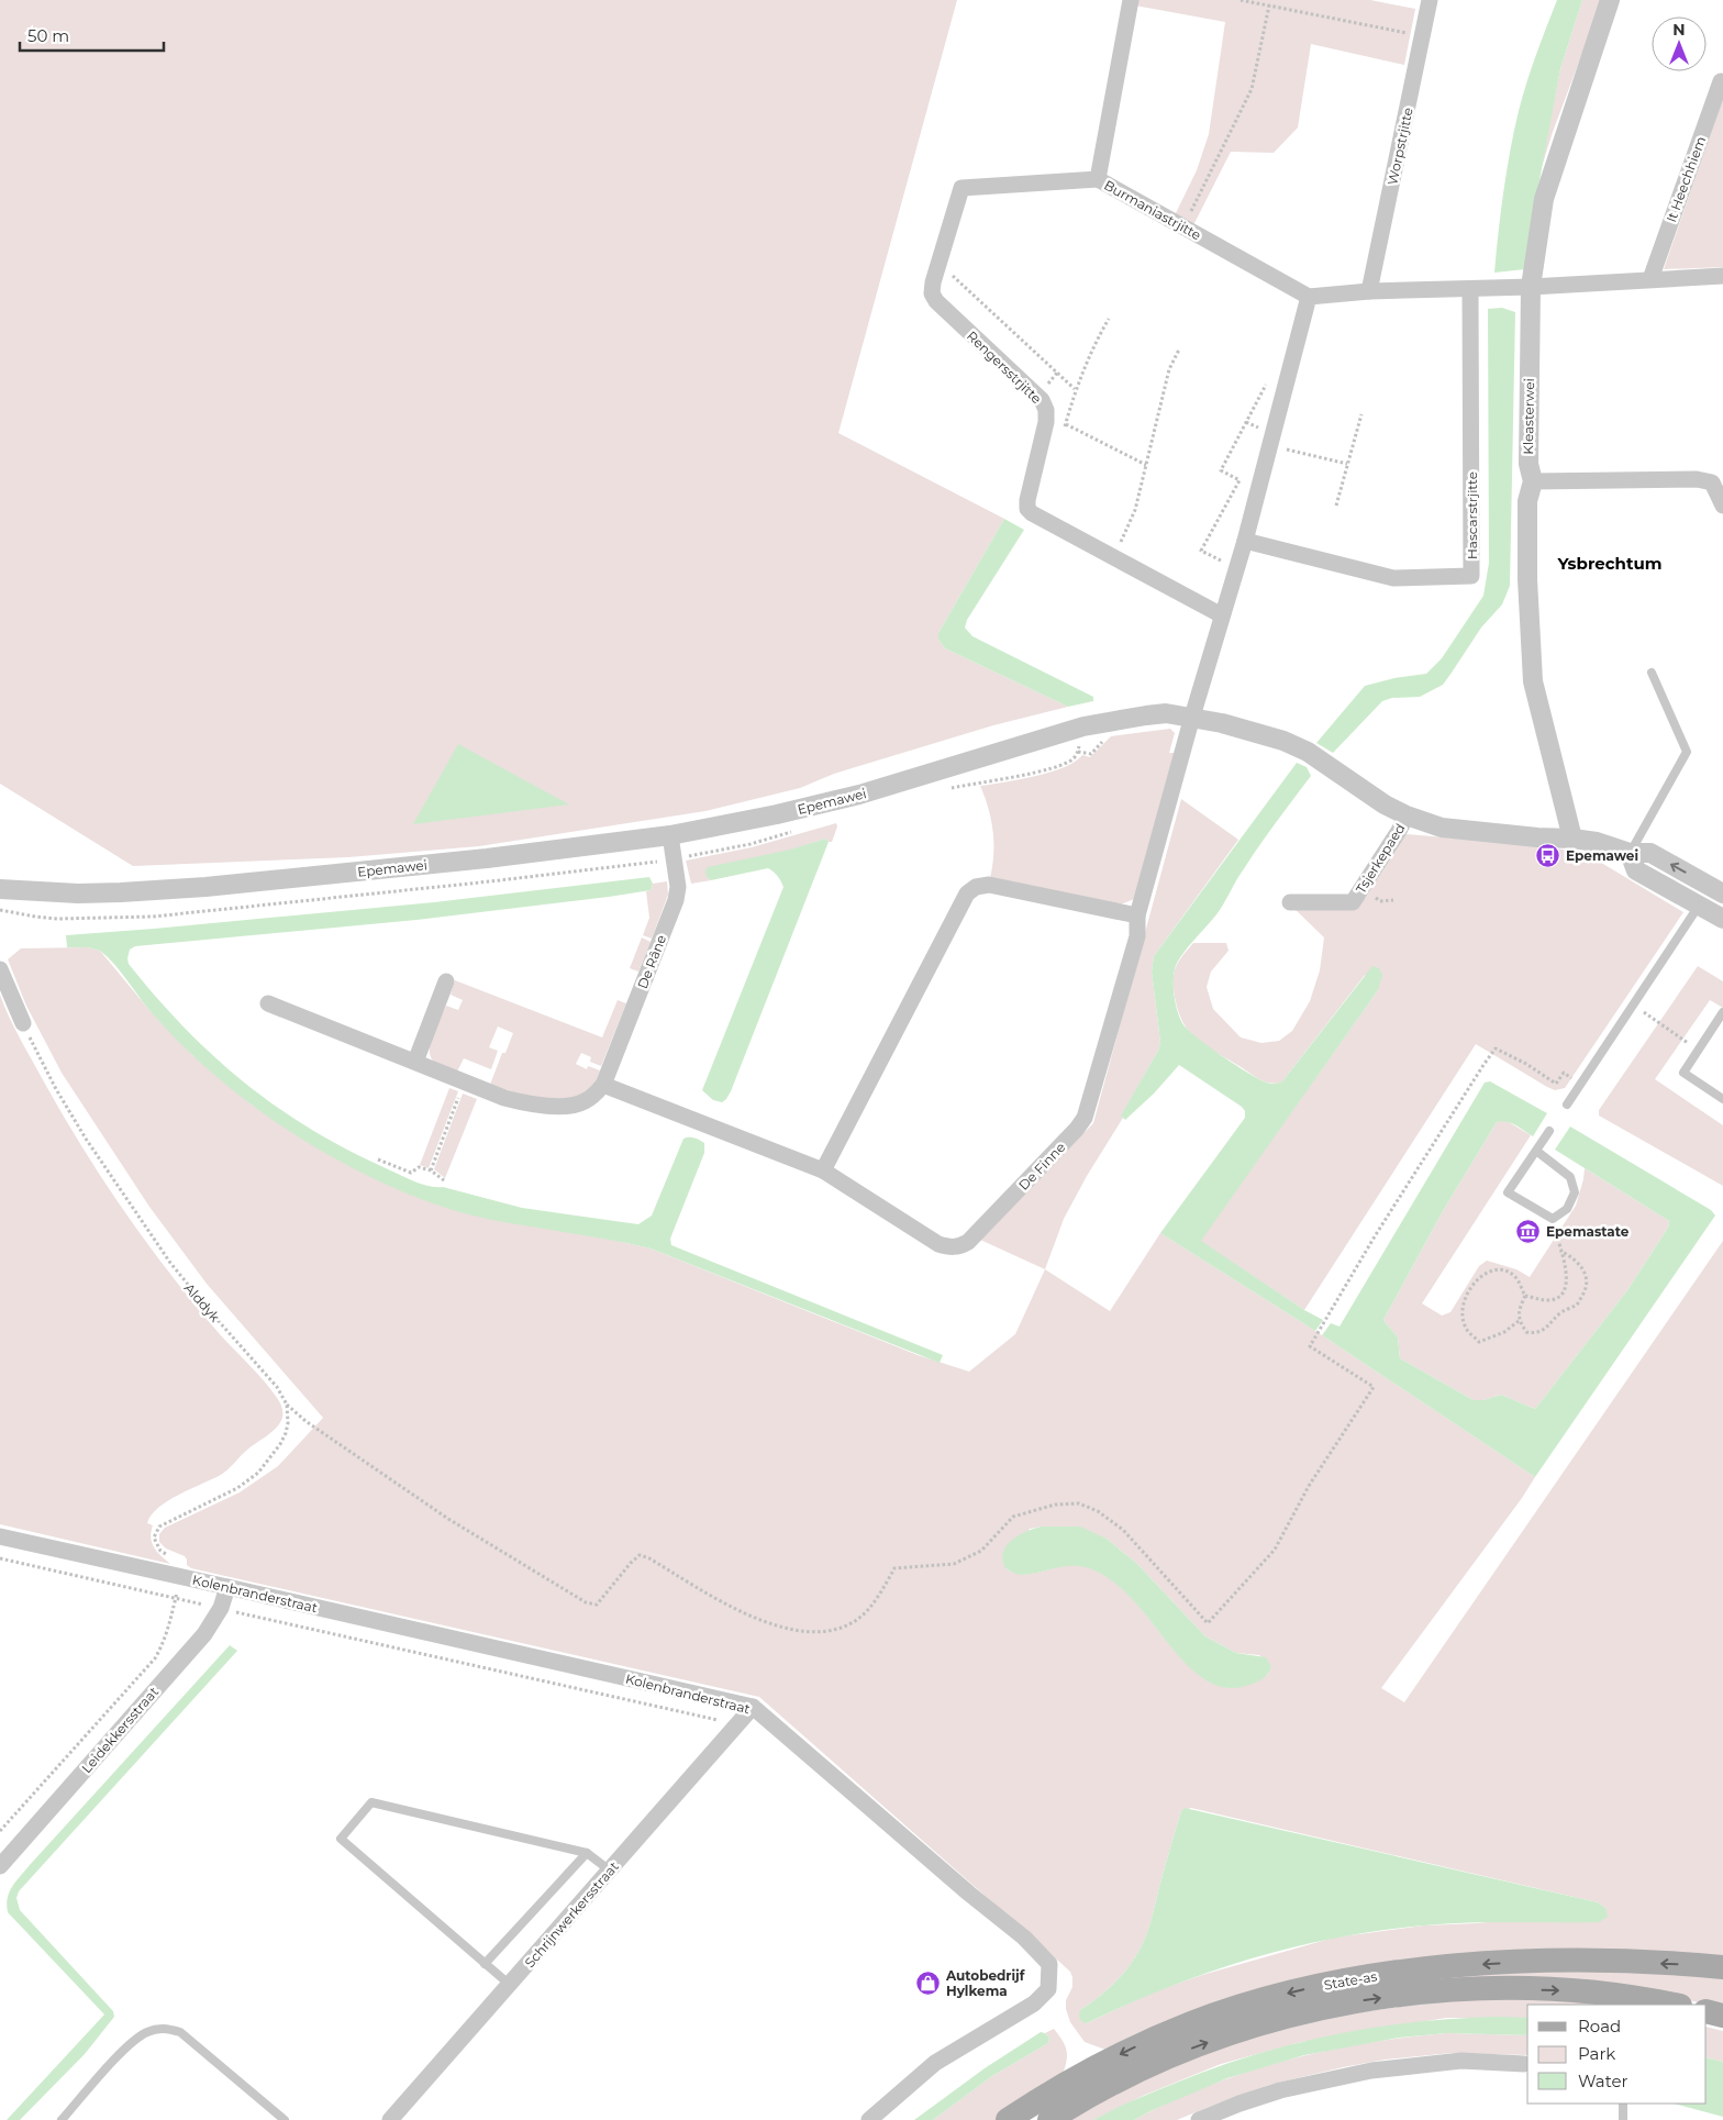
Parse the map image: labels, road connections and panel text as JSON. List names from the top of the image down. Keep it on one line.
{"streets":{"main road":["State-as"],"street":["Worpstrjitte","It Heechhiem","Burmaniastrjitte","Rengersstrjitte","Kleasterwei","Hascarstrjitte","Epemawei","Tsjerkepaed","De Râne","De Finne","Kolenbranderstraat","Leidekkersstraat","Schrijnwerkersstraat"],"path":["Alddyk"]},"crossings":[["Burmaniastrjitte","Rengersstrjitte"],["Kleasterwei","Epemawei"],["Epemawei","Tsjerkepaed"],["Epemawei","De Râne"],["Epemawei","De Finne"],["De Râne","De Finne"],["Kolenbranderstraat","Leidekkersstraat"],["Kolenbranderstraat","Schrijnwerkersstraat"]],"districts":["Ysbrechtum"],"places":{"bus stop":["Epemawei"],"museum":["Epemastate"],"shop":["Autobedrijf Hylkema"]},"legend":["Road","Park","Water"],"scale_bar":"50 m","north":"top"}
